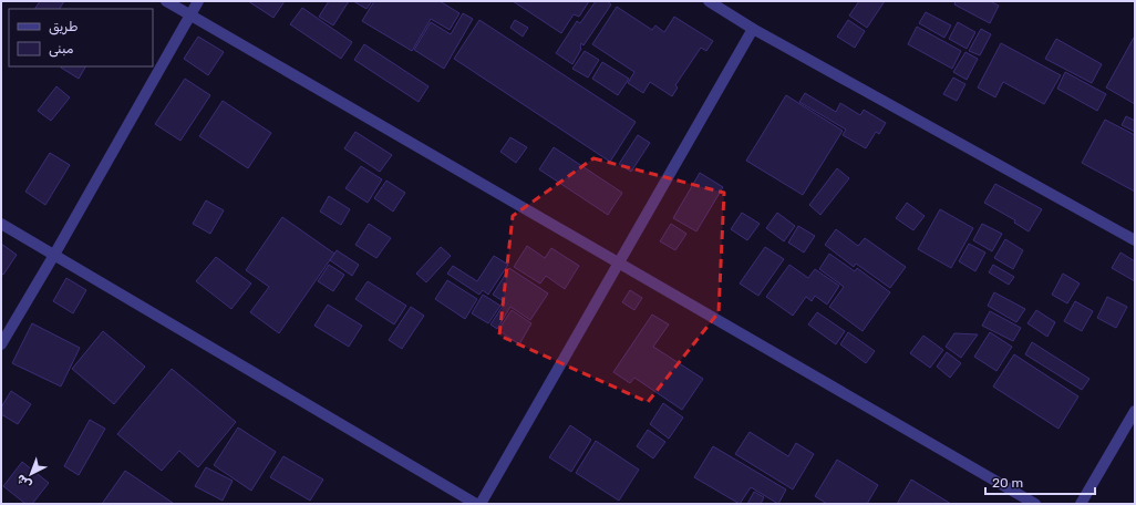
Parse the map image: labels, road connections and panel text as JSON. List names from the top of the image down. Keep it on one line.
{"legend":["طريق","مبنى"],"scale_bar":"20 m","north":"bottom left"}
